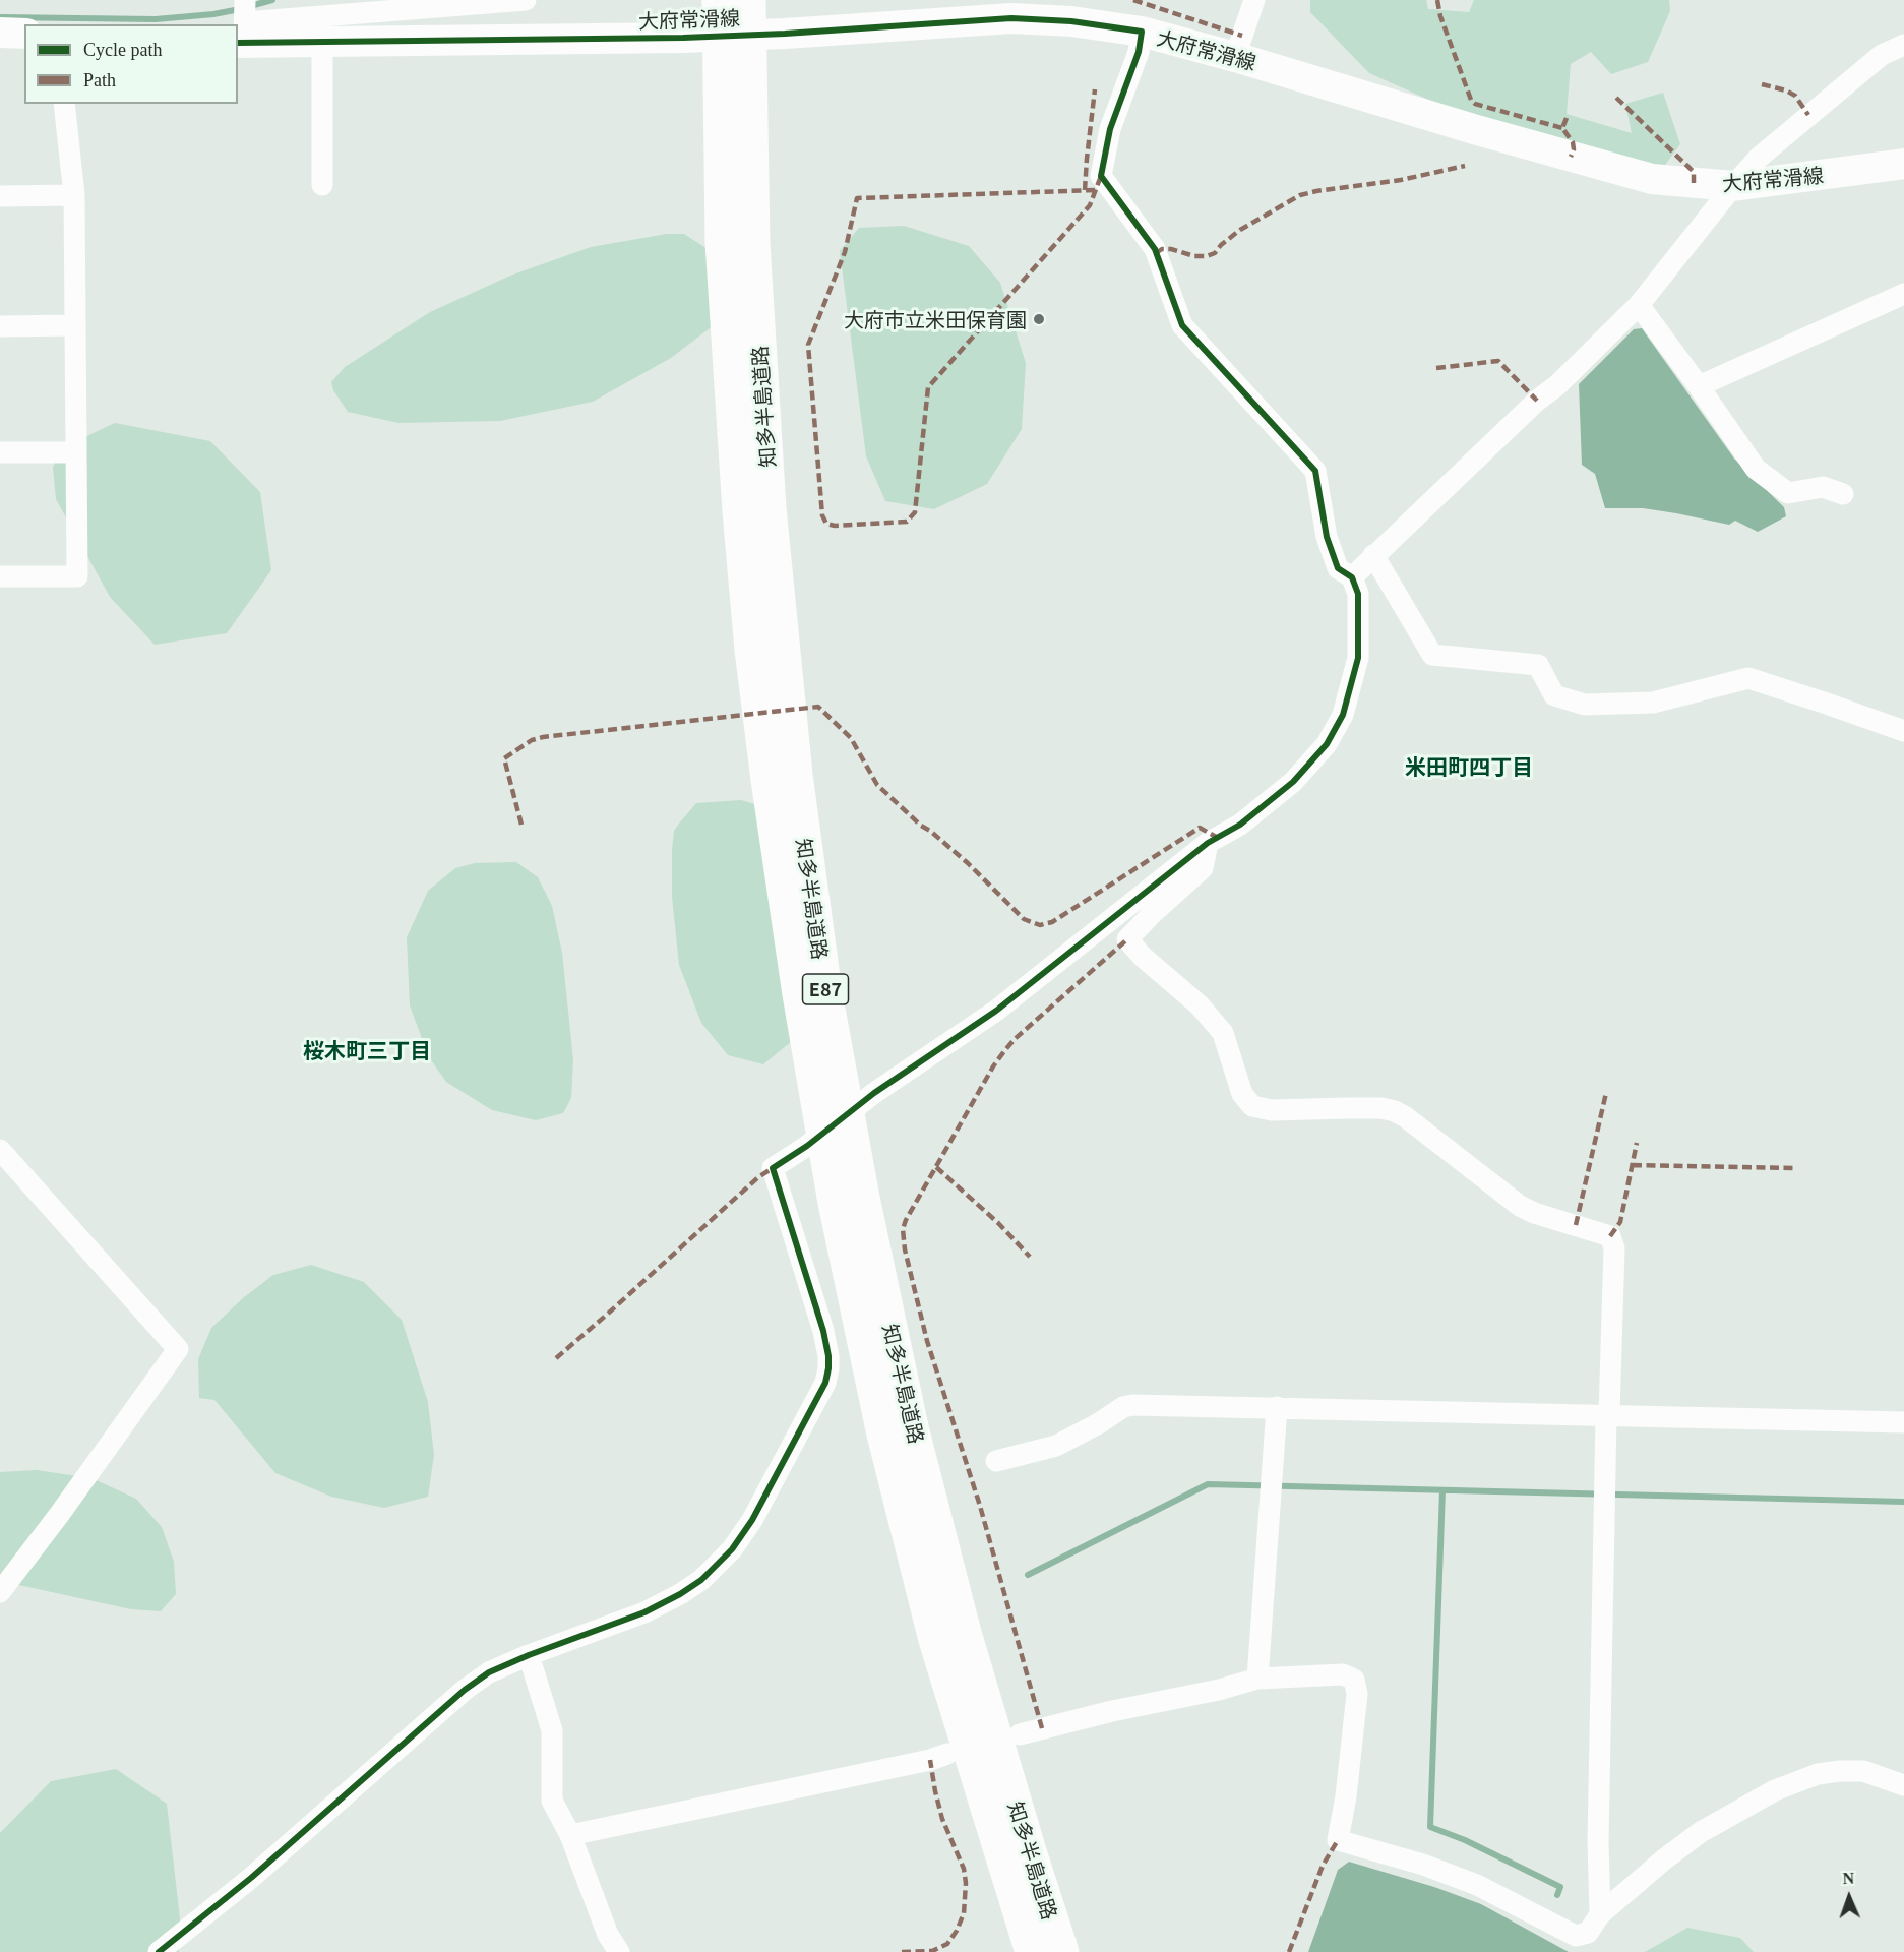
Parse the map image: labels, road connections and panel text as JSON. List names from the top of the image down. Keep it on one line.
{"streets":{"highway":["知多半島道路","E87"],"main road":["大府常滑線"]},"districts":["米田町四丁目","桜木町三丁目"],"places":["大府市立米田保育園"],"legend":["Cycle path","Path"],"north":"top"}
